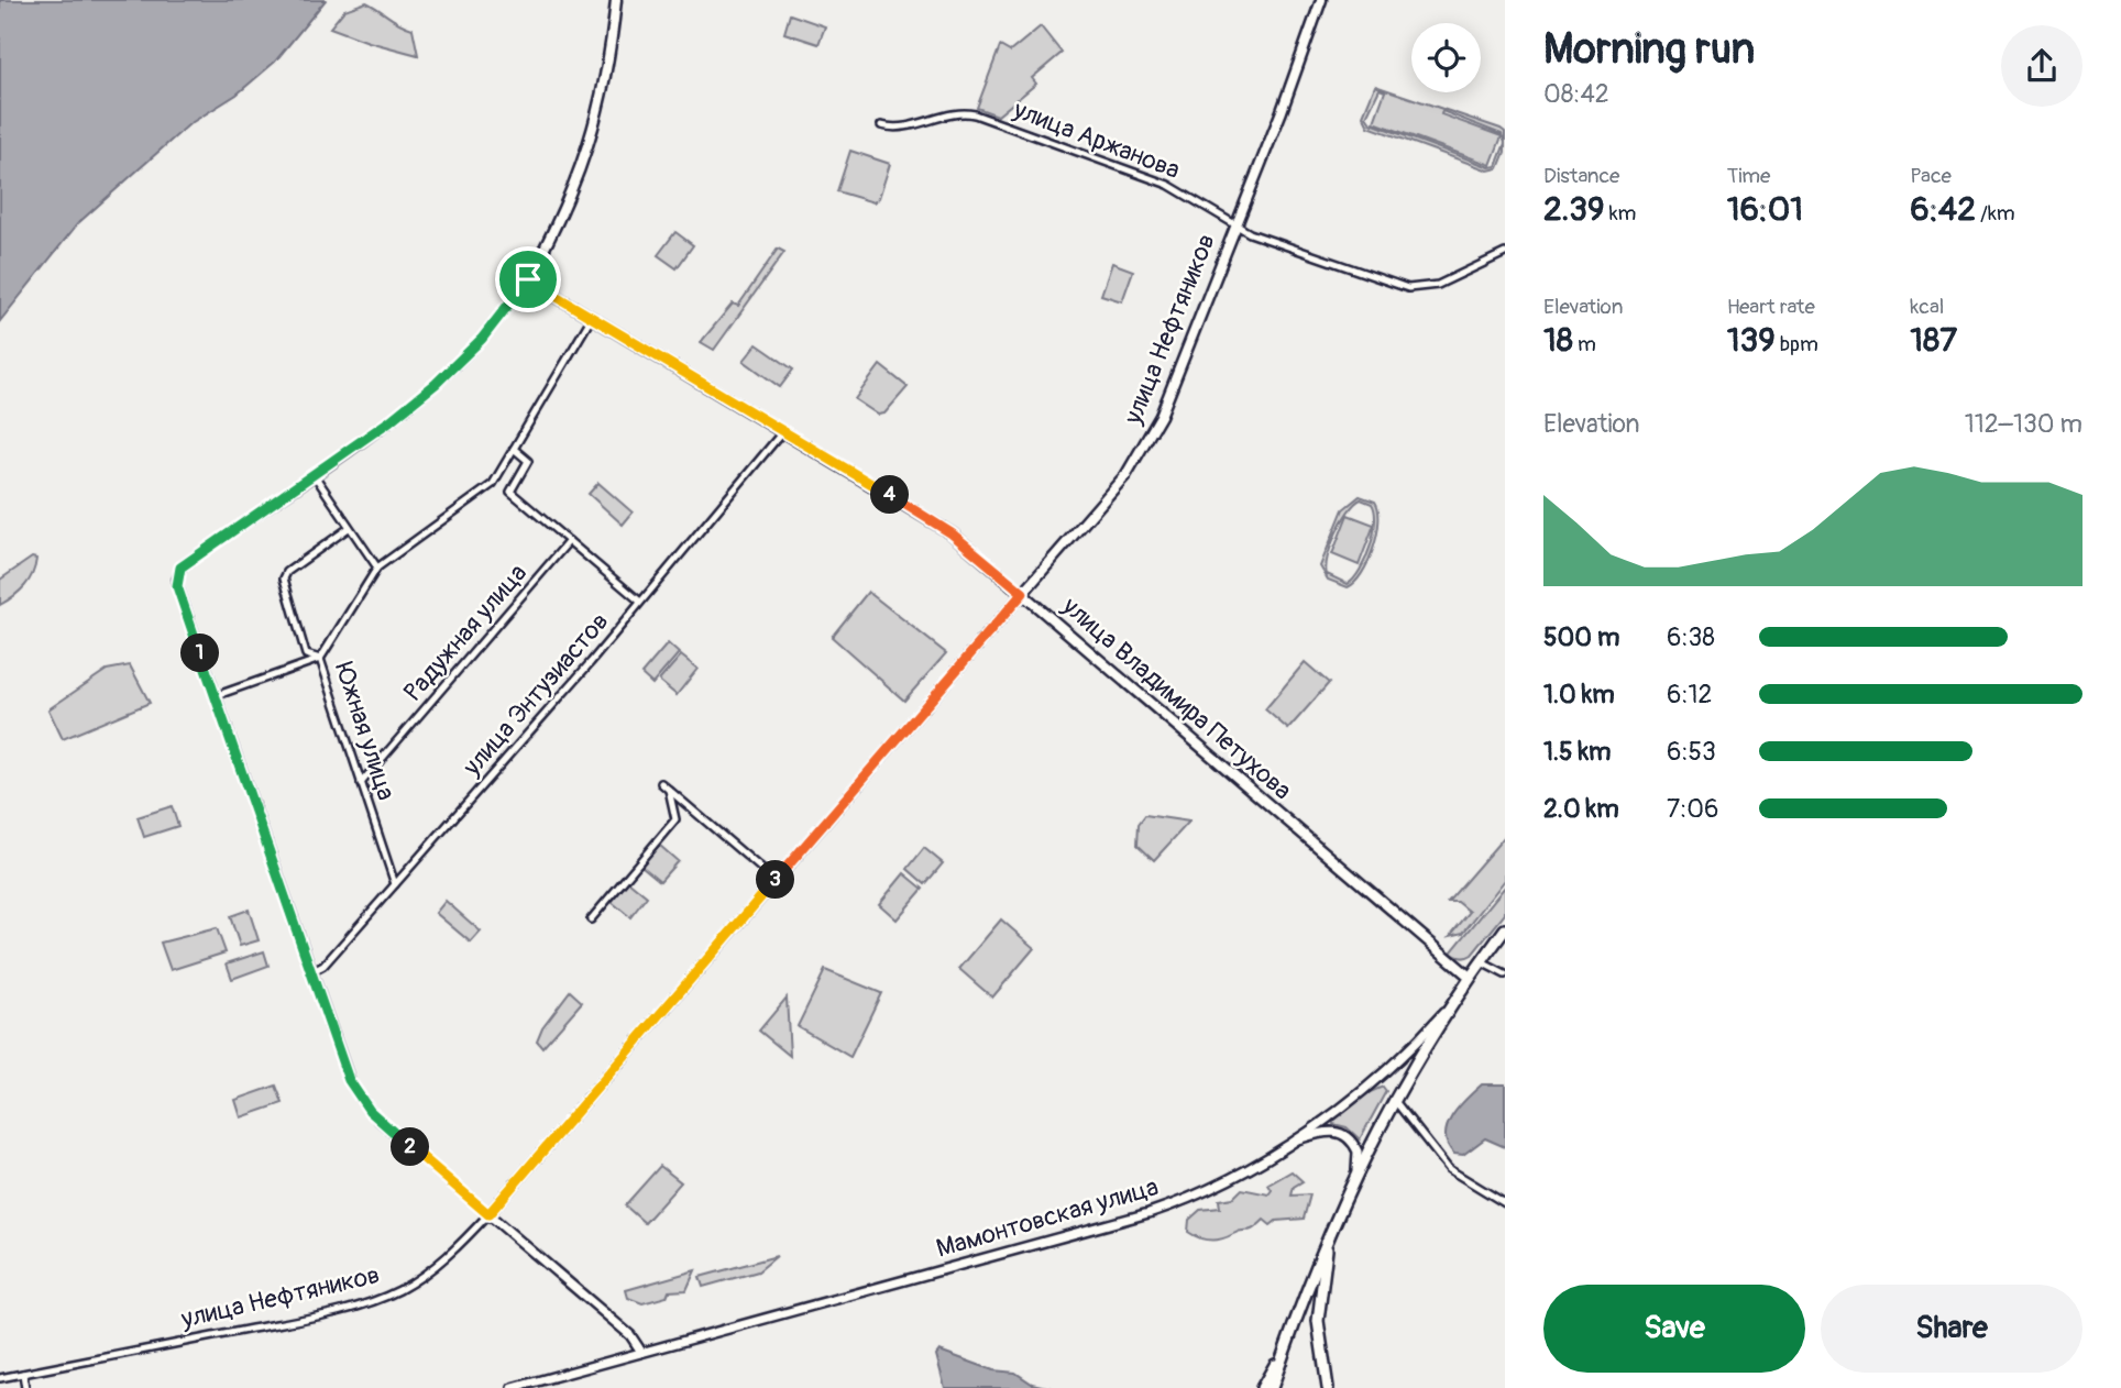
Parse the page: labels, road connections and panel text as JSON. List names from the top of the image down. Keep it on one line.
{"streets":{"main road":["улица Нефтяников","улица Владимира Петухова","Мамонтовская улица"],"street":["улица Аржанова","Радужная улица","улица Энтузиастов","Южная улица"]},"crossings":[["улица Аржанова","улица Нефтяников"],["улица Нефтяников","улица Владимира Петухова"],["Радужная улица","Южная улица"],["улица Энтузиастов","улица Владимира Петухова"],["улица Энтузиастов","Южная улица"],["улица Владимира Петухова","Южная улица"],["улица Владимира Петухова","Мамонтовская улица"]],"page":{"heading":["Morning run","08:42"],"stats":[["Distance","2.39 km"],["Time","16:01"],["Pace","6:42 /km"],["Elevation","18 m"],["Heart rate","139 bpm"],["kcal","187"]],"chart":["Elevation","112–130 m"],"pins":["4","1","3","2"],"list":[{"name":"500 m","note":"6:38"},{"name":"1.0 km","note":"6:12"},{"name":"1.5 km","note":"6:53"},{"name":"2.0 km","note":"7:06"}],"buttons":["Save","Share"]}}
